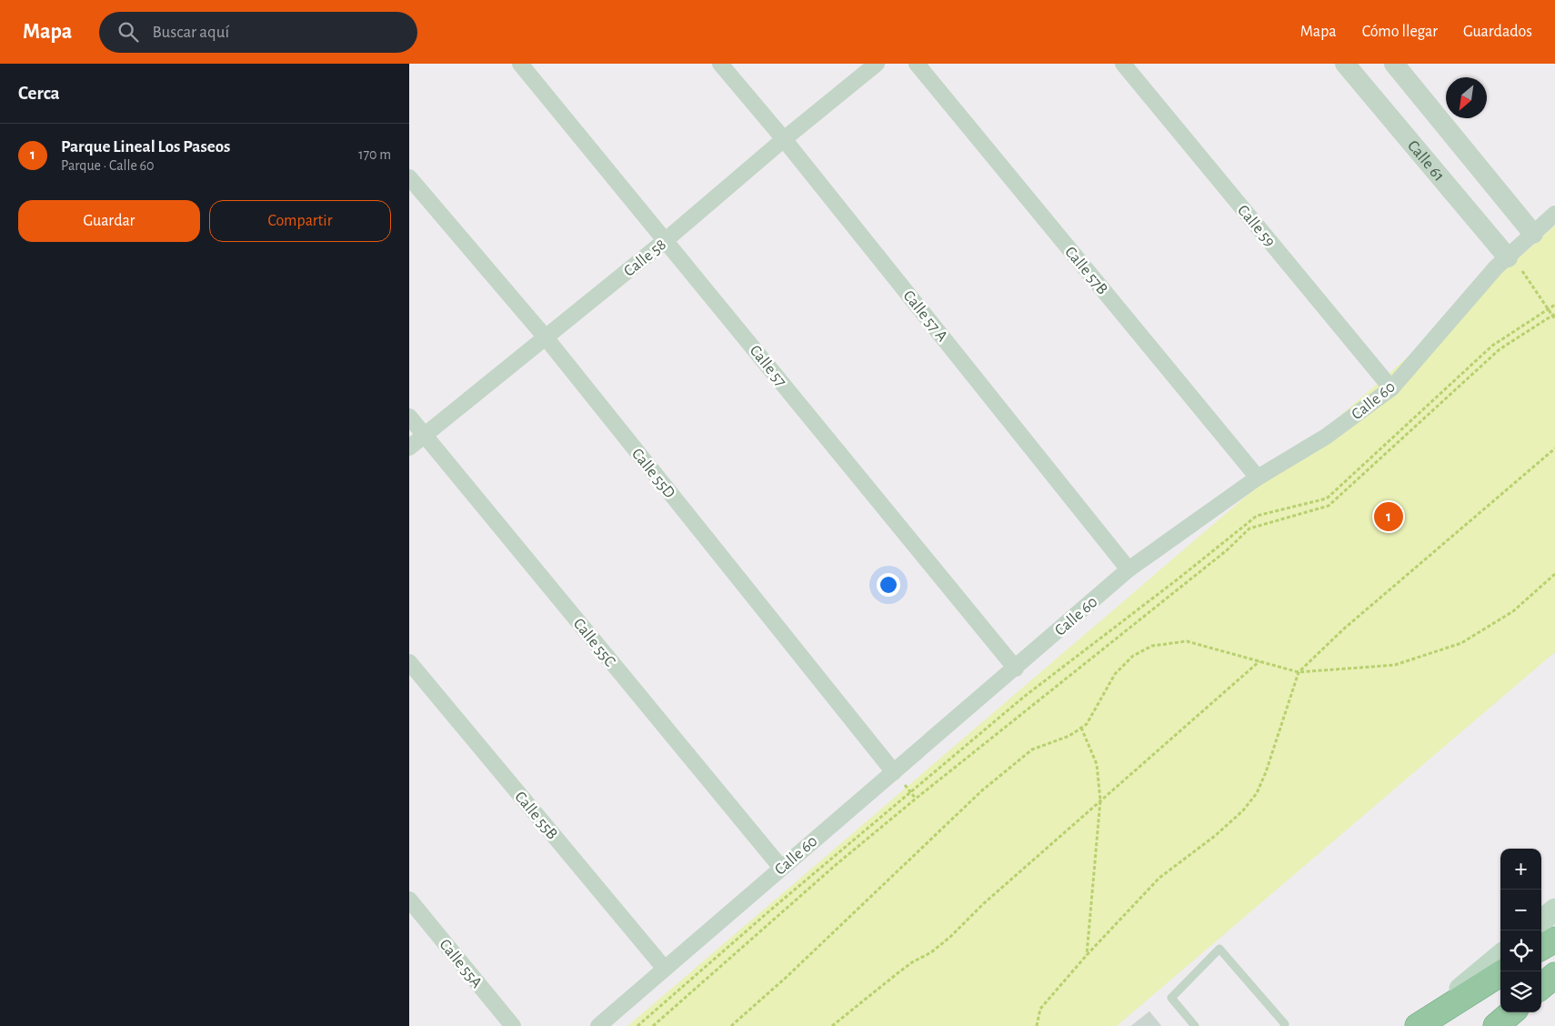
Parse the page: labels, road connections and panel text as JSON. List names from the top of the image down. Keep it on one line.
{"streets":{"street":["Calle 61","Calle 59","Calle 58","Calle 57B","Calle 57 A","Calle 57","Calle 60","Calle 55D","Calle 55C","Calle 55B","Calle 55A"]},"crossings":[["Calle 61","Calle 60"],["Calle 59","Calle 60"],["Calle 58","Calle 57 A"],["Calle 58","Calle 57"],["Calle 58","Calle 55D"],["Calle 58","Calle 55C"],["Calle 57B","Calle 60"],["Calle 57 A","Calle 60"],["Calle 57","Calle 60"],["Calle 60","Calle 55D"],["Calle 60","Calle 55C"],["Calle 60","Calle 55B"]],"north":"bottom left","page":{"header":"Mapa","search":"Buscar aquí","nav":["Mapa","Cómo llegar","Guardados"],"heading":"Cerca","list":[{"mark":"1","name":"Parque Lineal Los Paseos","note":"Parque · Calle 60","value":"170 m"}],"buttons":["Guardar","Compartir"],"pins":"1","map_buttons":["+","−"]}}
